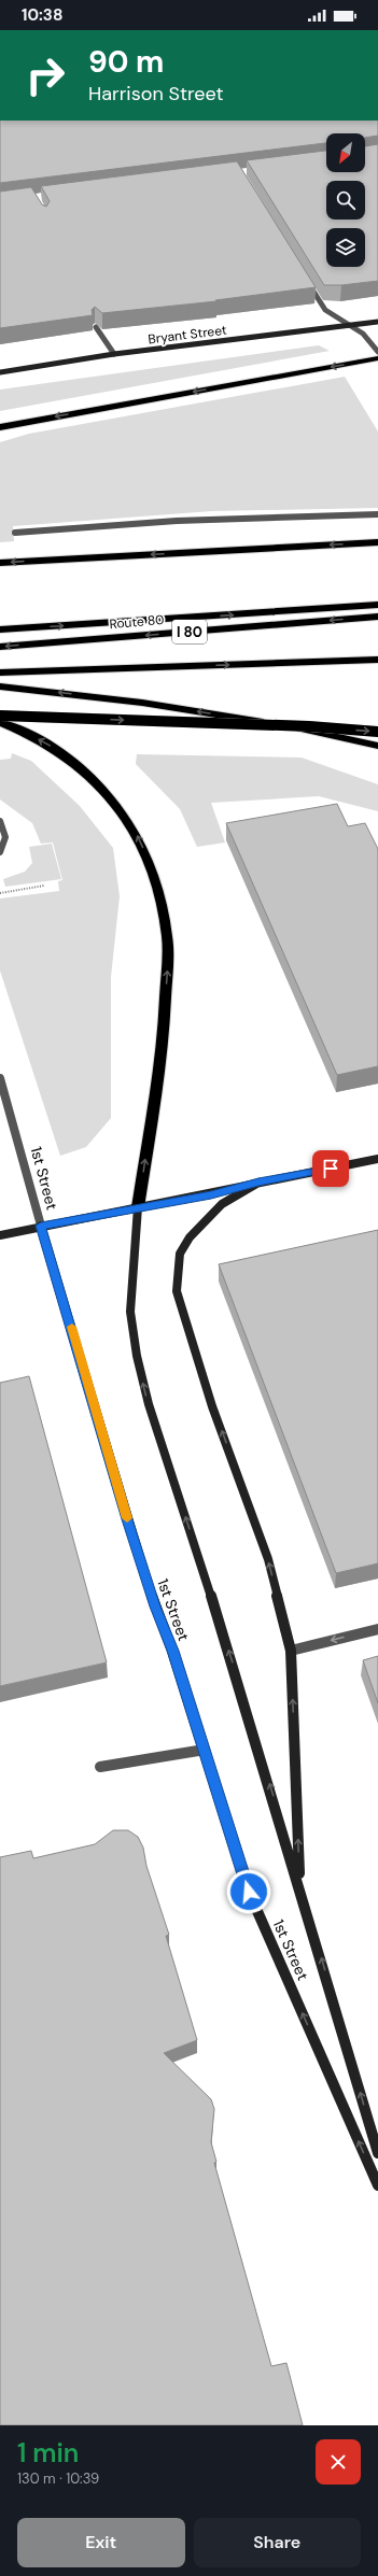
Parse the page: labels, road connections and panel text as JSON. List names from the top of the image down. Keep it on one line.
{"streets":{"highway":["Route 80","I 80"],"main road":["Bryant Street","1st Street"]},"one_way":["1st Street"],"north":"bottom left","page":{"status":"10:38","turn":["90 m","Harrison Street"],"heading":["1 min","130 m · 10:39"],"buttons":["Exit","Share"]}}
